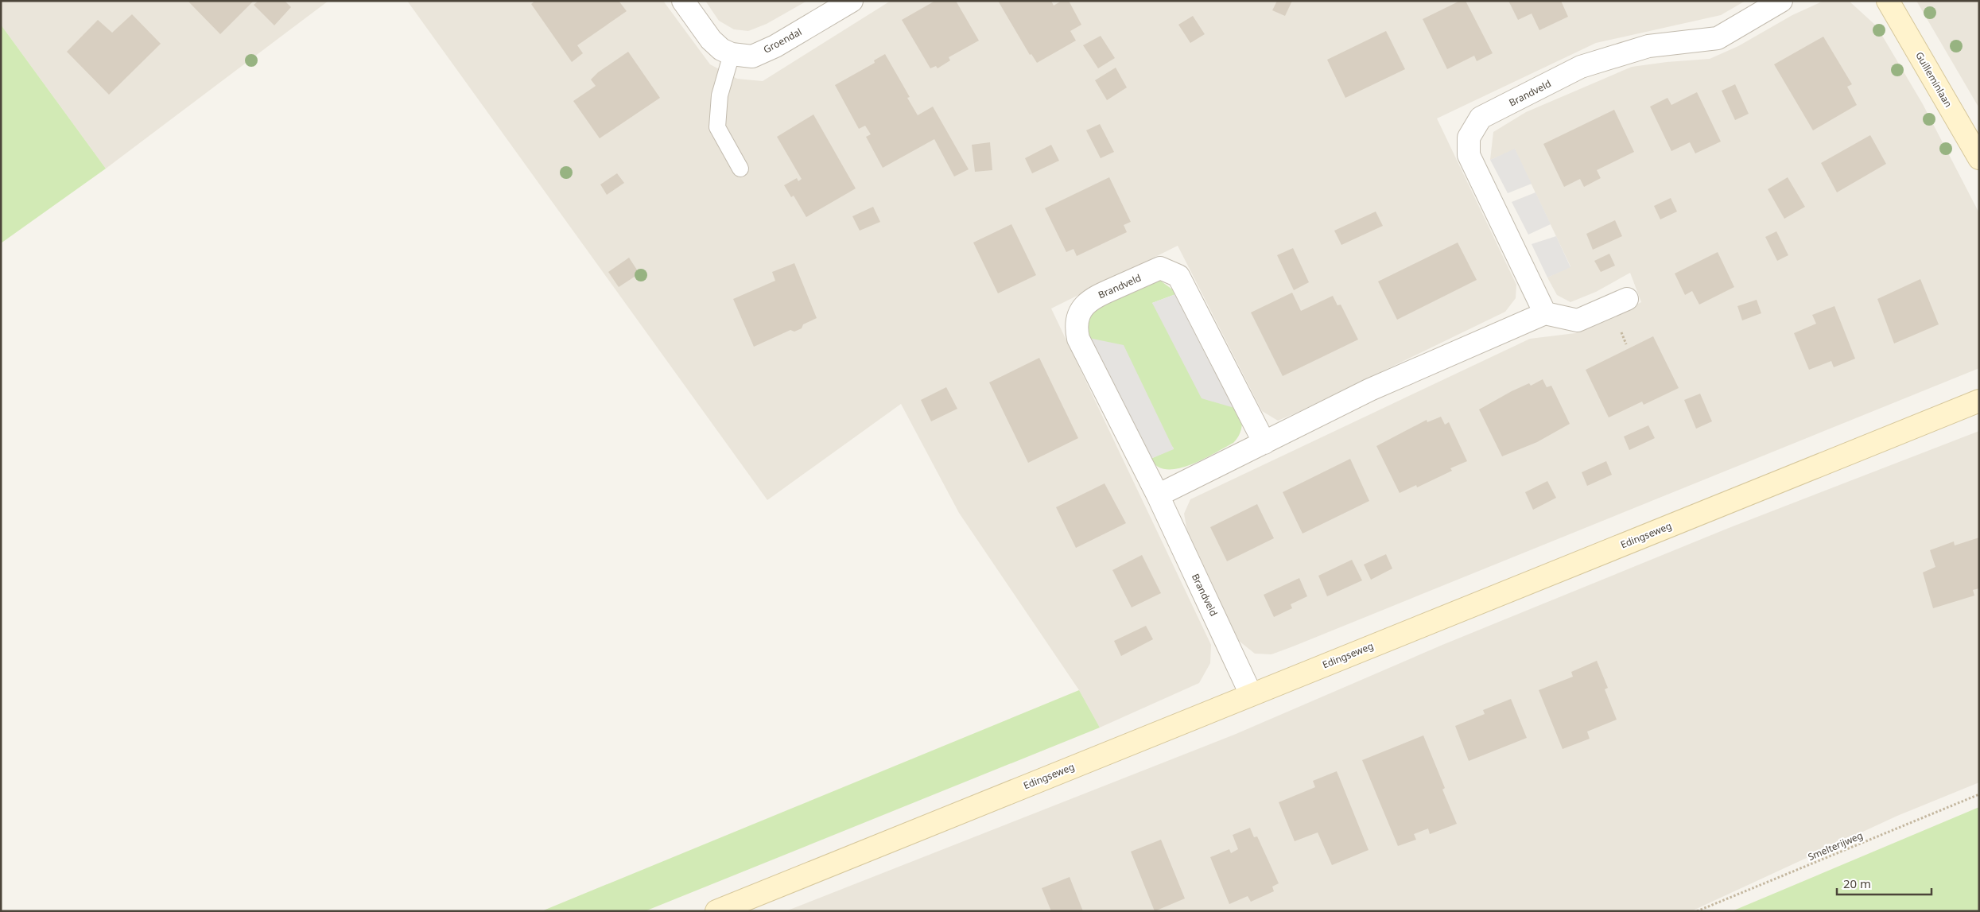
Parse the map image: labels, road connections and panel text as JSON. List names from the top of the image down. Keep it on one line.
{"streets":{"main road":["Guilleminlaan","Edingseweg"],"street":["Groendal","Brandveld"],"path":["Smelterijweg"]},"crossings":[["Brandveld","Edingseweg"]],"scale_bar":"20 m"}
